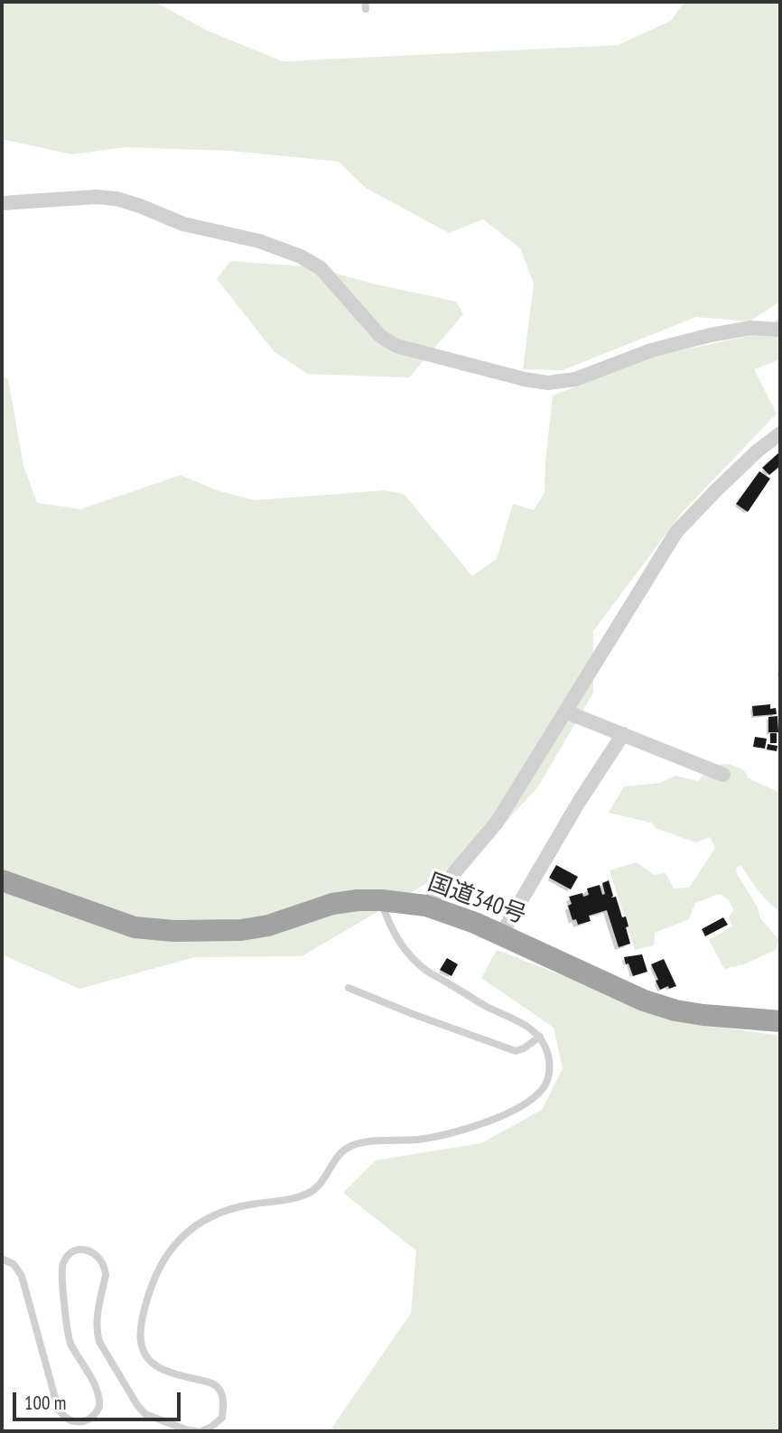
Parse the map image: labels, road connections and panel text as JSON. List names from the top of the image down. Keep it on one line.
{"streets":{"highway":["国道340号"]},"scale_bar":"100 m"}
